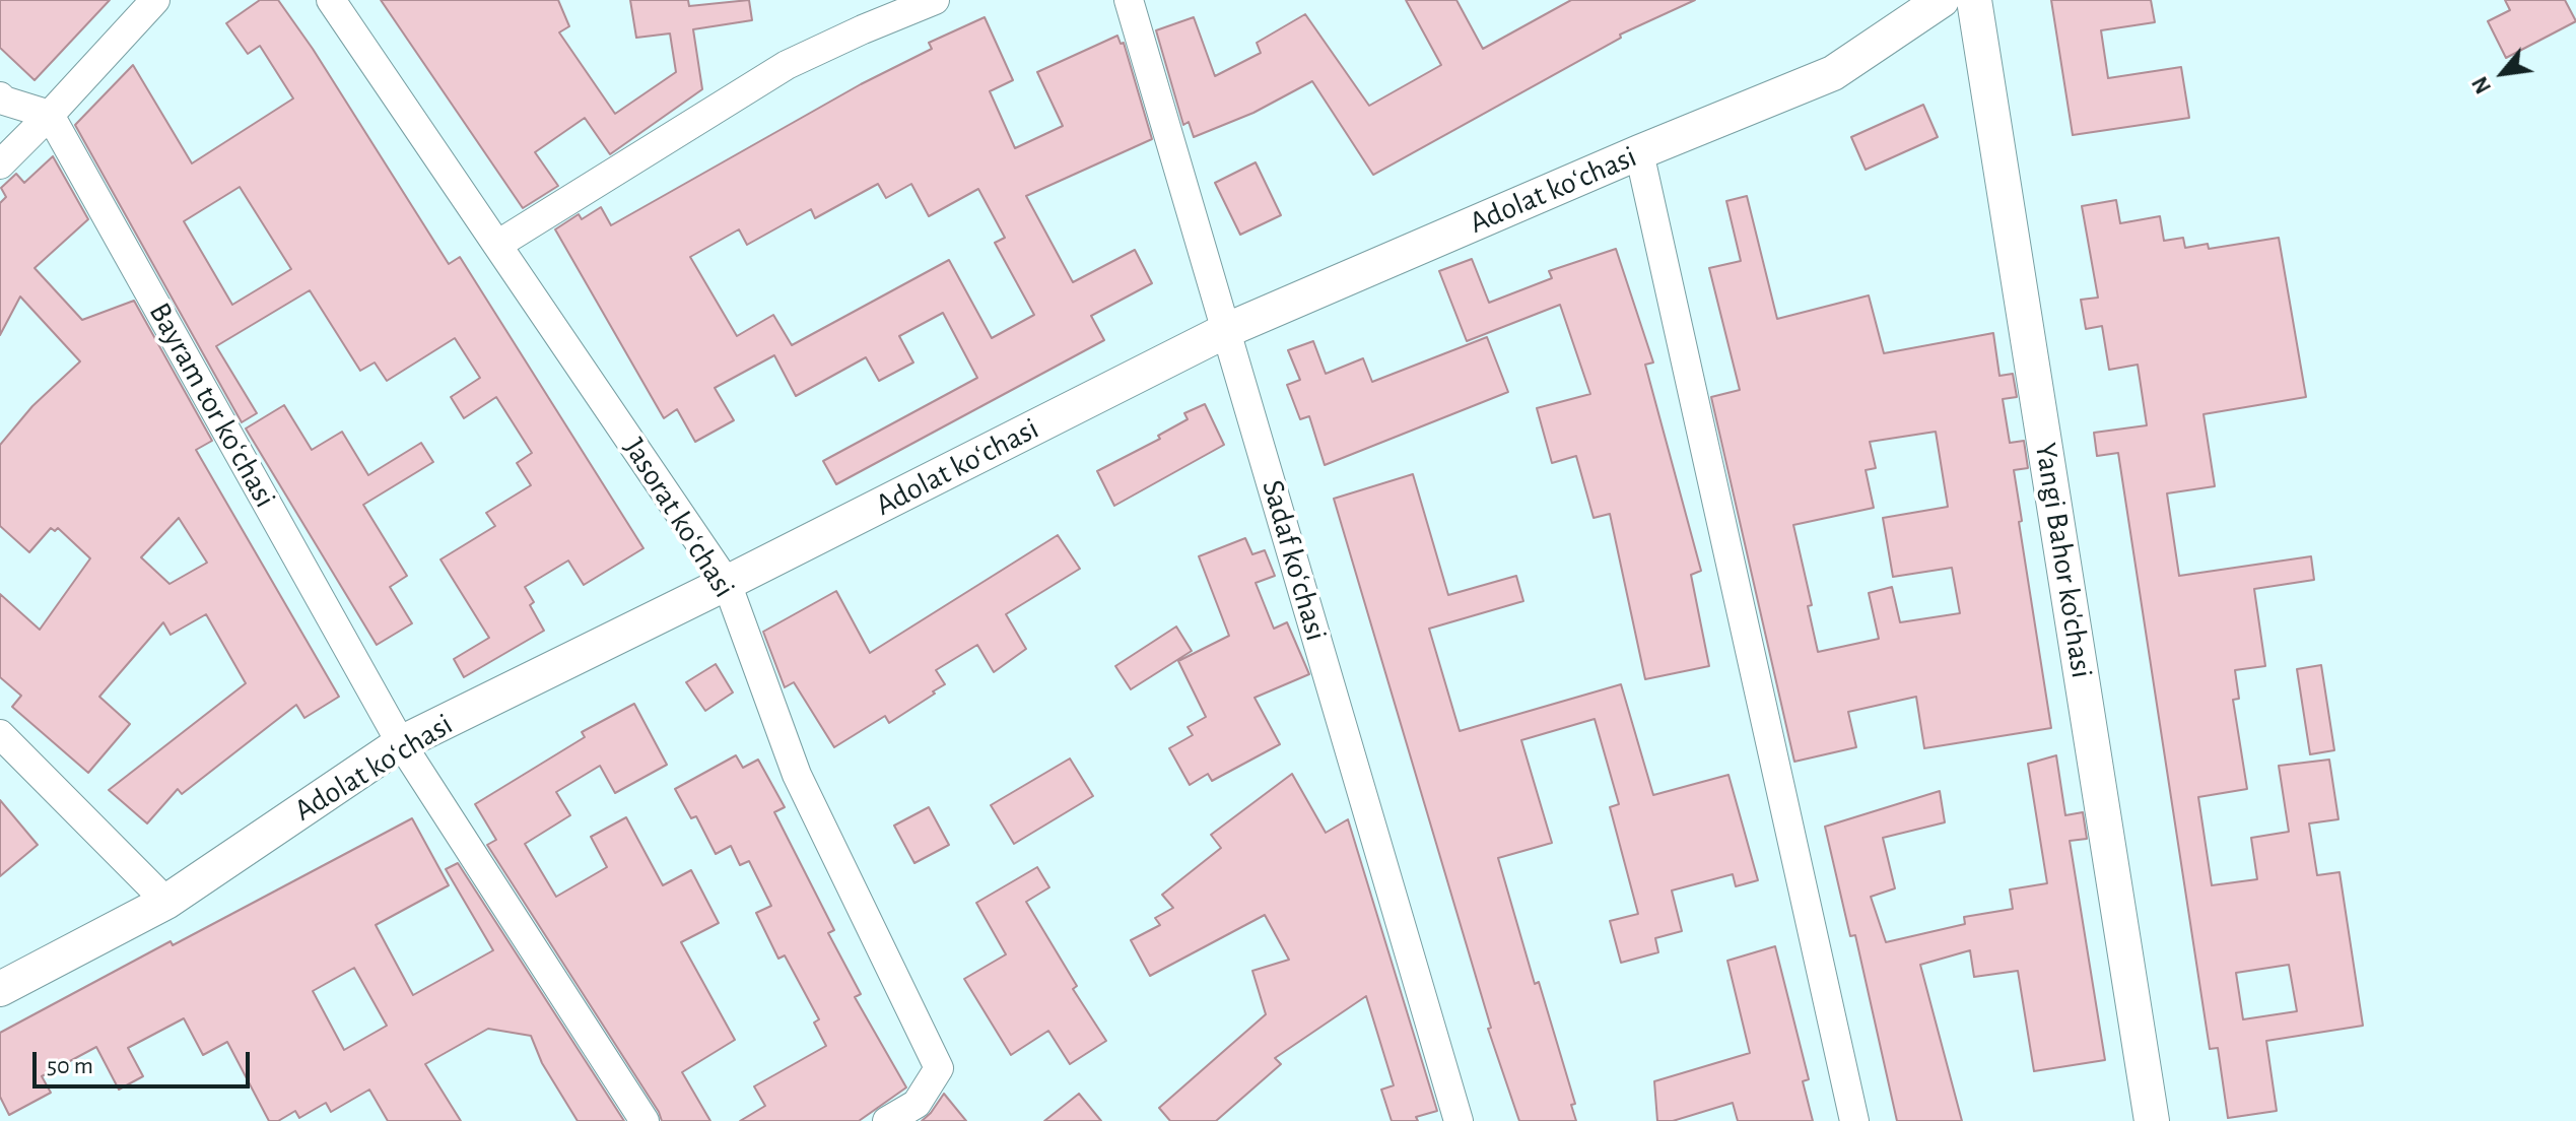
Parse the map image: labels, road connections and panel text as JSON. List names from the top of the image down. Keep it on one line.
{"streets":{"street":["Adolat koʻchasi","Bayram tor koʻchasi","Jasorat koʻchasi","Sadaf koʻchasi","Yangi Bahor ko'chasi"]},"crossings":[["Adolat koʻchasi","Bayram tor koʻchasi"],["Adolat koʻchasi","Jasorat koʻchasi"],["Adolat koʻchasi","Sadaf koʻchasi"]],"scale_bar":"50 m","north":"bottom left"}
